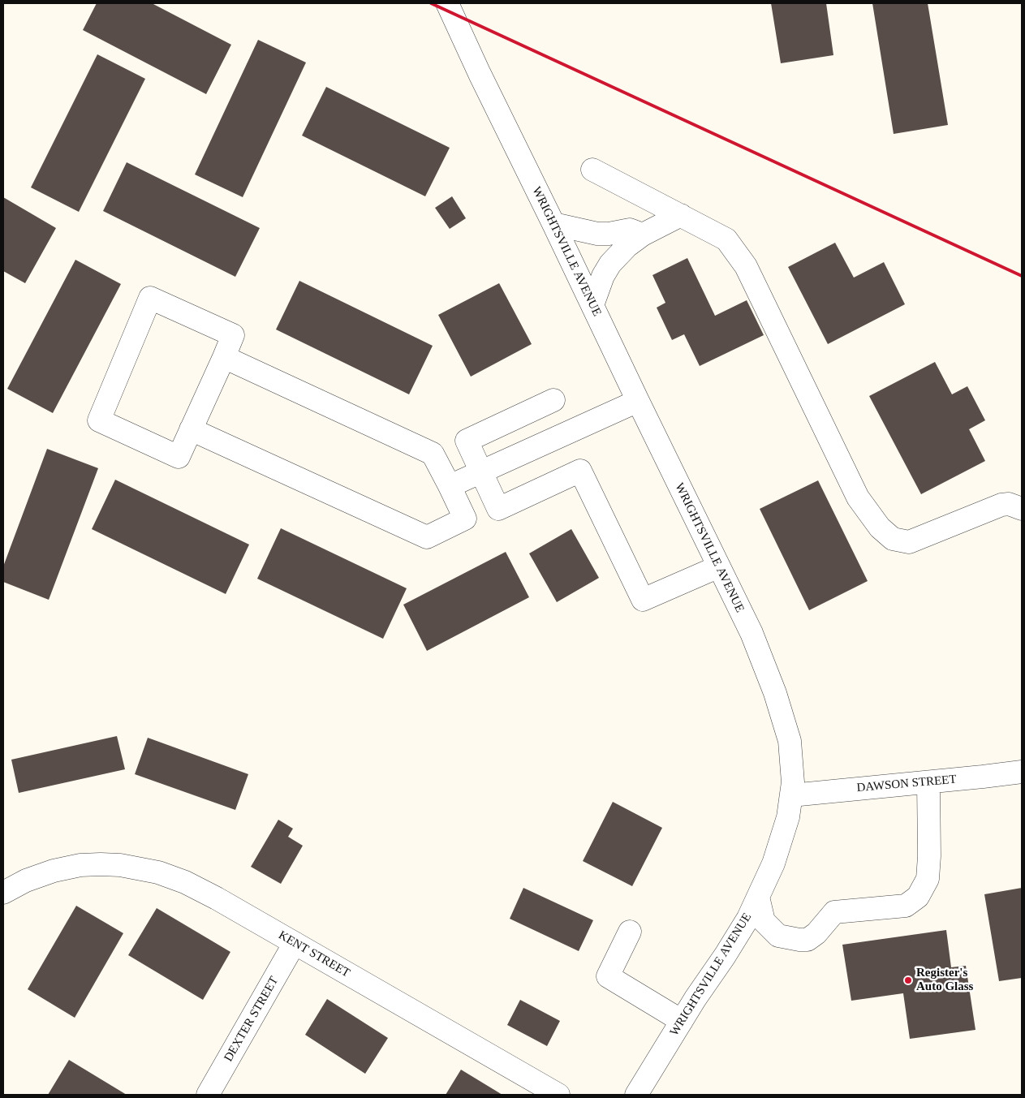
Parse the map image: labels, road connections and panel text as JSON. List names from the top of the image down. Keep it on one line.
{"streets":{"street":["WRIGHTSVILLE AVENUE","DAWSON STREET","KENT STREET","DEXTER STREET"]},"crossings":[["WRIGHTSVILLE AVENUE","DAWSON STREET"],["KENT STREET","DEXTER STREET"]],"places":["Register's Auto Glass"]}
